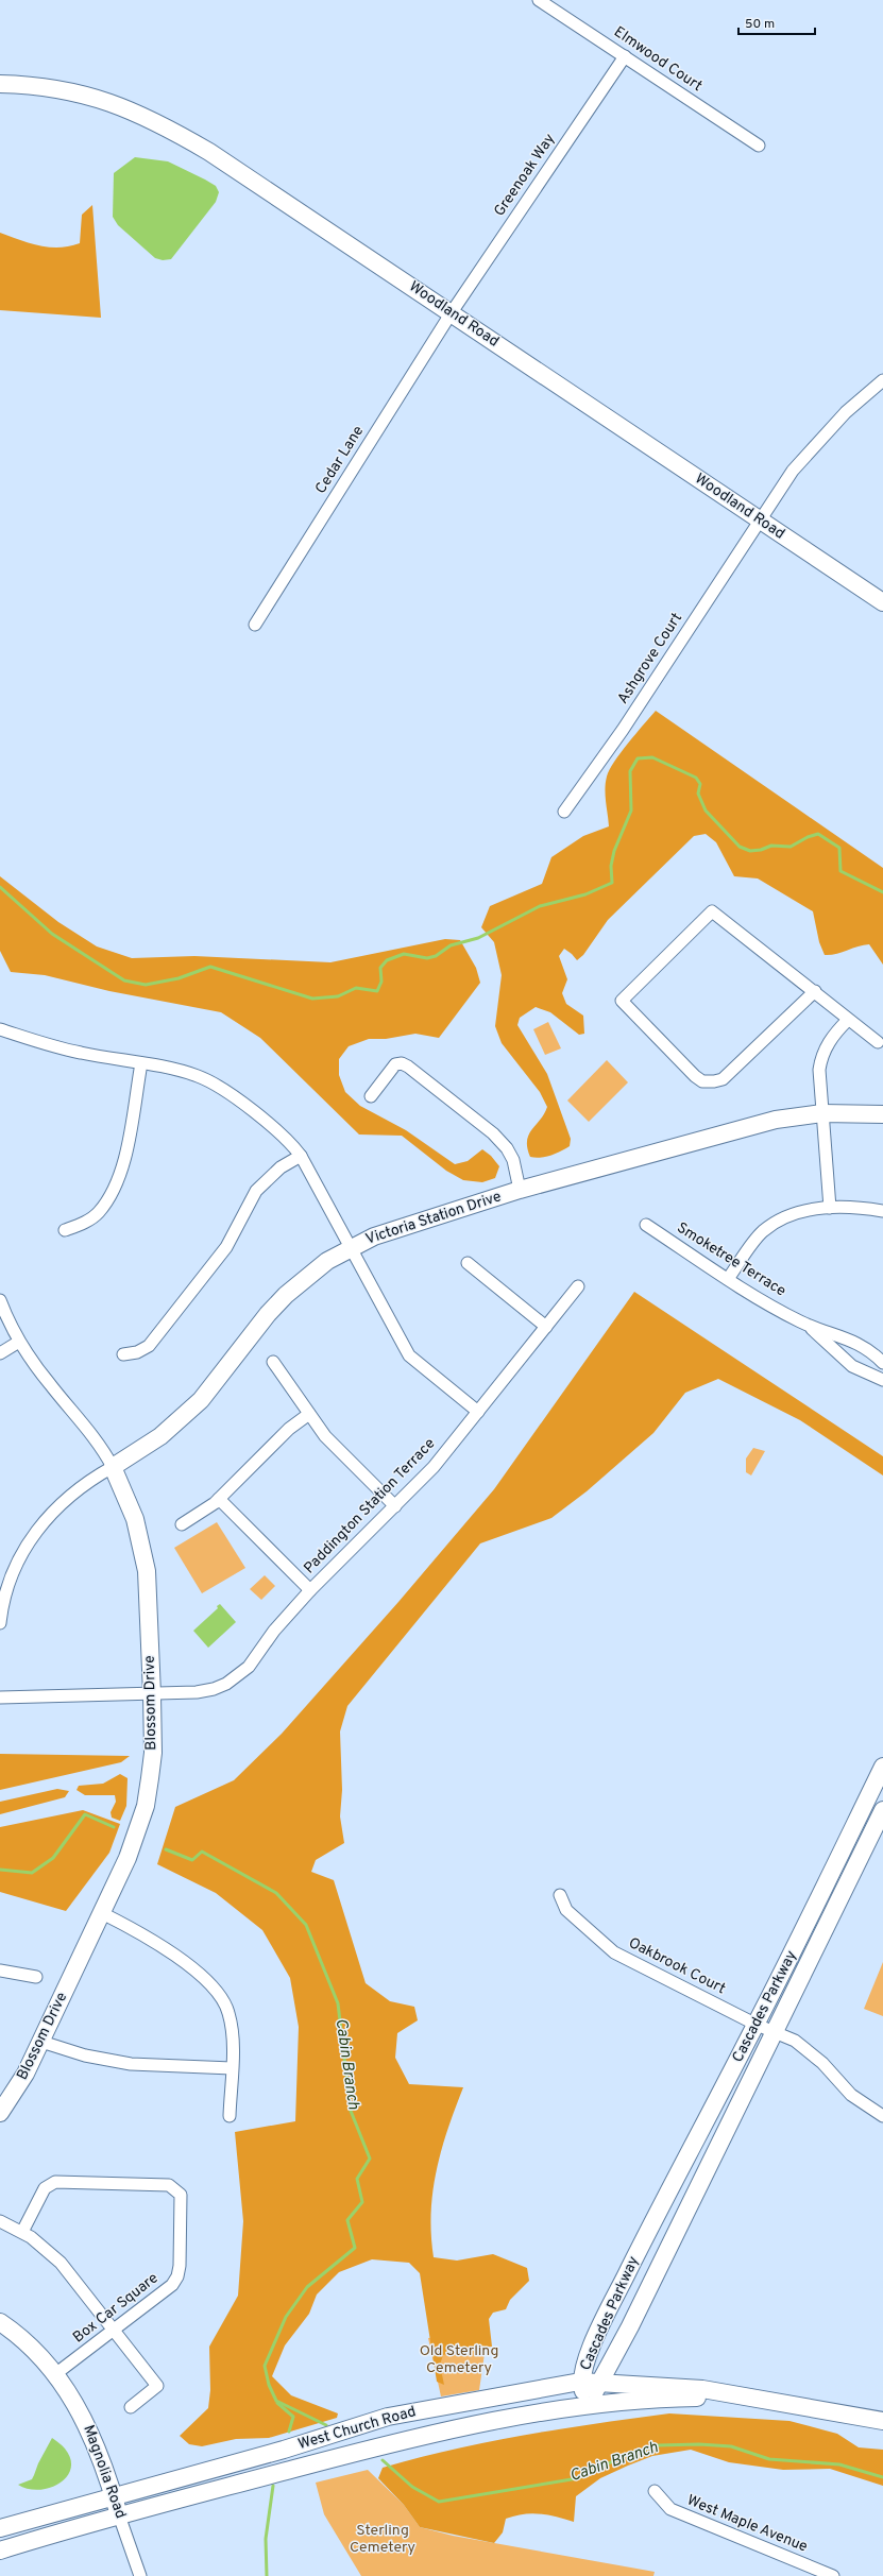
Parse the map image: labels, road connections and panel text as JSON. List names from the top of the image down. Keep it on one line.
{"streets":{"main road":["Woodland Road","Victoria Station Drive","Blossom Drive","Cascades Parkway","West Church Road","Magnolia Road"],"street":["Elmwood Court","Greenoak Way","Cedar Lane","Ashgrove Court","Smoketree Terrace","Paddington Station Terrace","Oakbrook Court","Box Car Square","West Maple Avenue"]},"crossings":[["Elmwood Court","Greenoak Way"],["Greenoak Way","Woodland Road"],["Greenoak Way","Cedar Lane"],["Woodland Road","Cedar Lane"],["Woodland Road","Ashgrove Court"],["Victoria Station Drive","Blossom Drive"],["Paddington Station Terrace","Blossom Drive"],["Oakbrook Court","Cascades Parkway"],["Cascades Parkway","West Church Road"],["Box Car Square","Magnolia Road"],["West Church Road","Magnolia Road"]],"water":["Cabin Branch"],"parks":["Old Sterling Cemetery","Sterling Cemetery"],"scale_bar":"50 m"}
